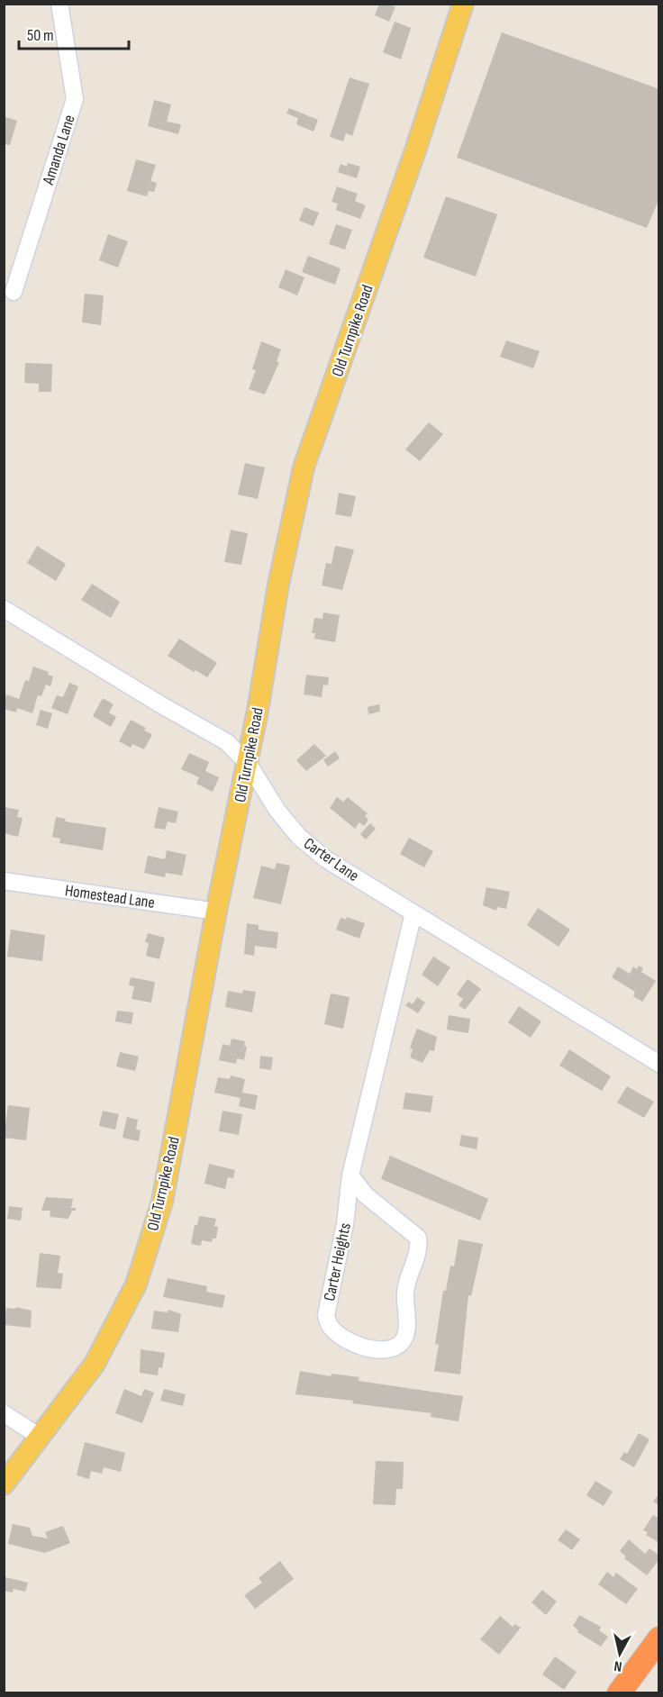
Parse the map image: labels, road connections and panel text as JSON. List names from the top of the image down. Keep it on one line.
{"streets":{"main road":["Old Turnpike Road"],"street":["Amanda Lane","Carter Lane","Homestead Lane","Carter Heights"]},"crossings":[["Old Turnpike Road","Carter Lane"],["Old Turnpike Road","Homestead Lane"],["Carter Lane","Carter Heights"]],"scale_bar":"50 m","north":"bottom"}
